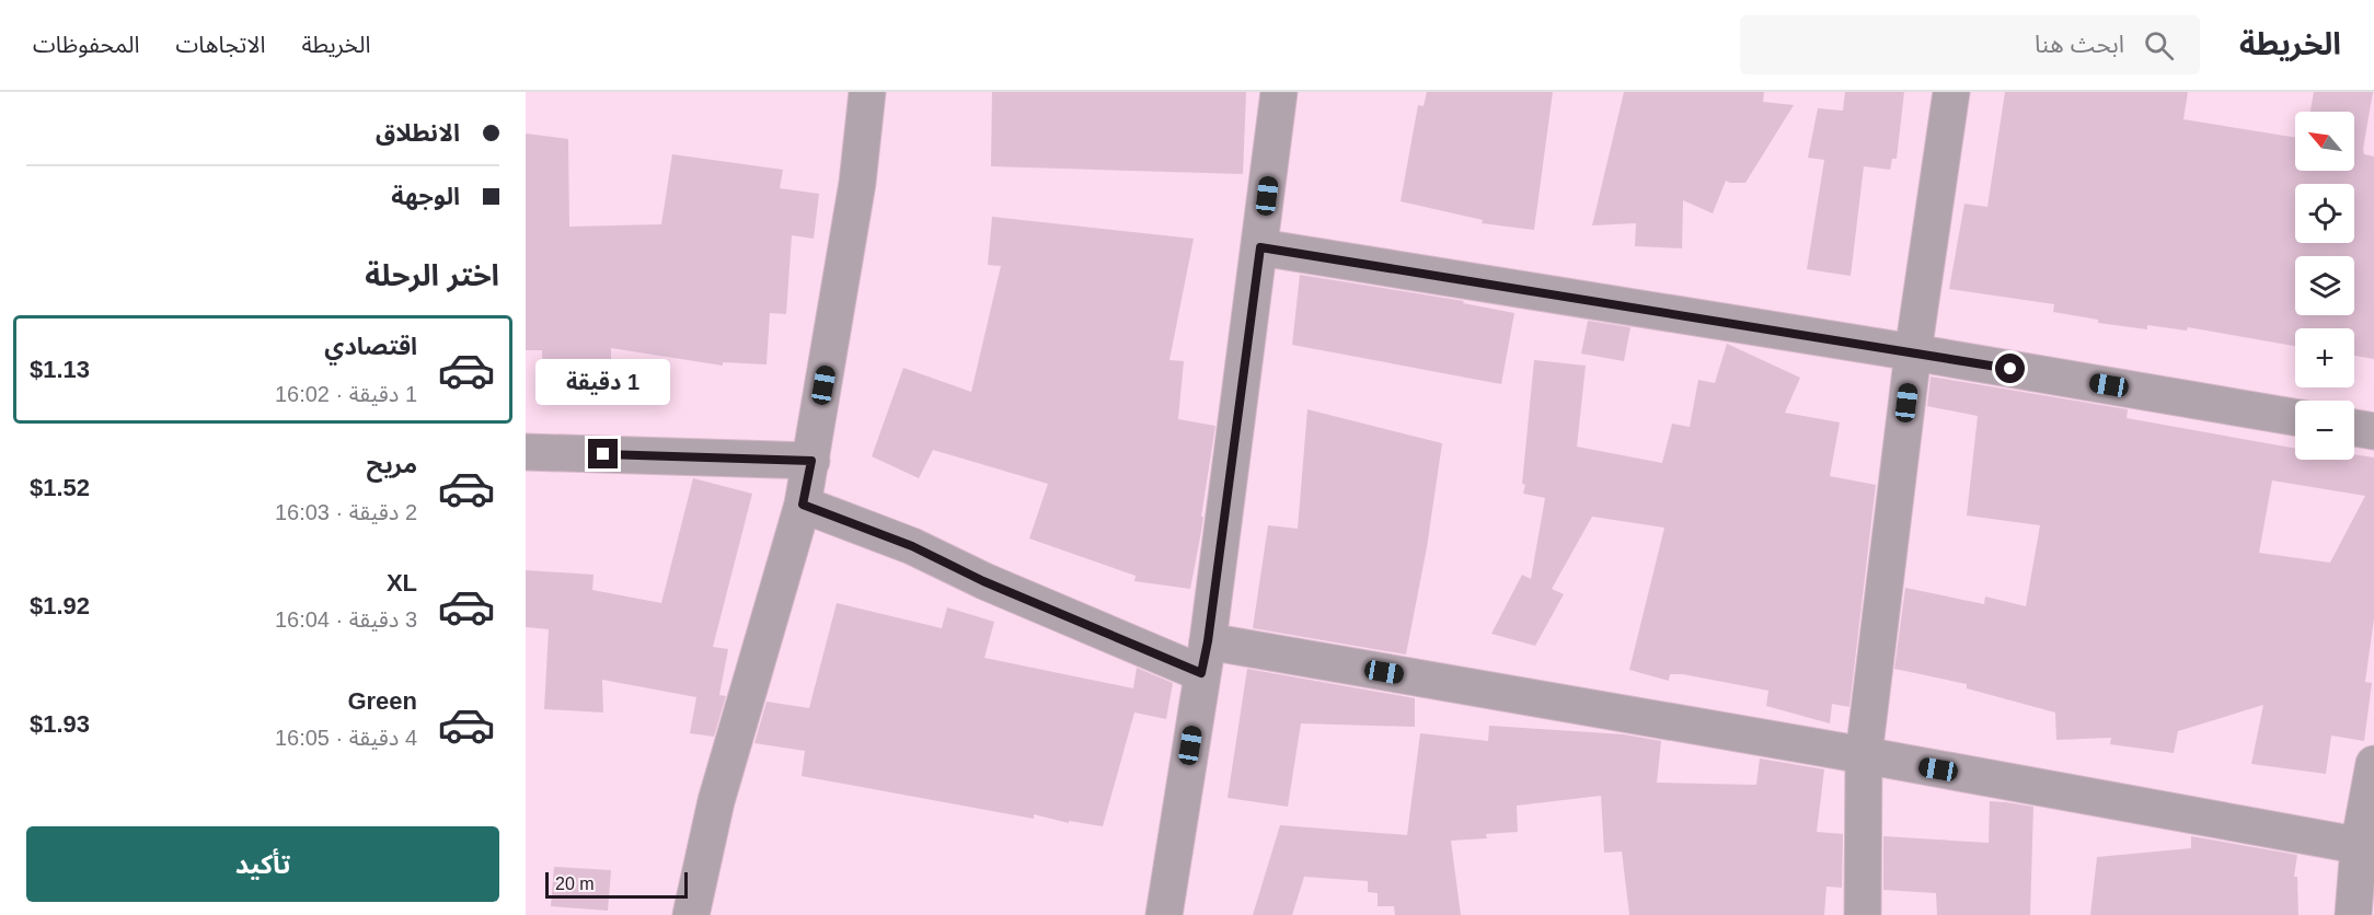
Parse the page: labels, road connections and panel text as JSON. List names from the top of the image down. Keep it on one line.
{"scale_bar":"20 m","north":"top left","page":{"header":"الخريطة","search":"ابحث هنا","nav":["الخريطة","الاتجاهات","المحفوظات"],"banner":["الانطلاق","الوجهة"],"map_buttons":["+","−"],"heading":"اختر الرحلة","list":[{"name":"اقتصادي","note":"1 دقيقة · 16:02","value":"$1.13"},{"name":"مريح","note":"2 دقيقة · 16:03","value":"$1.52"},{"name":"XL","note":"3 دقيقة · 16:04","value":"$1.92"},{"name":"Green","note":"4 دقيقة · 16:05","value":"$1.93"}],"bubble":"1 دقيقة","buttons":"تأكيد","scale":"20 m"}}
